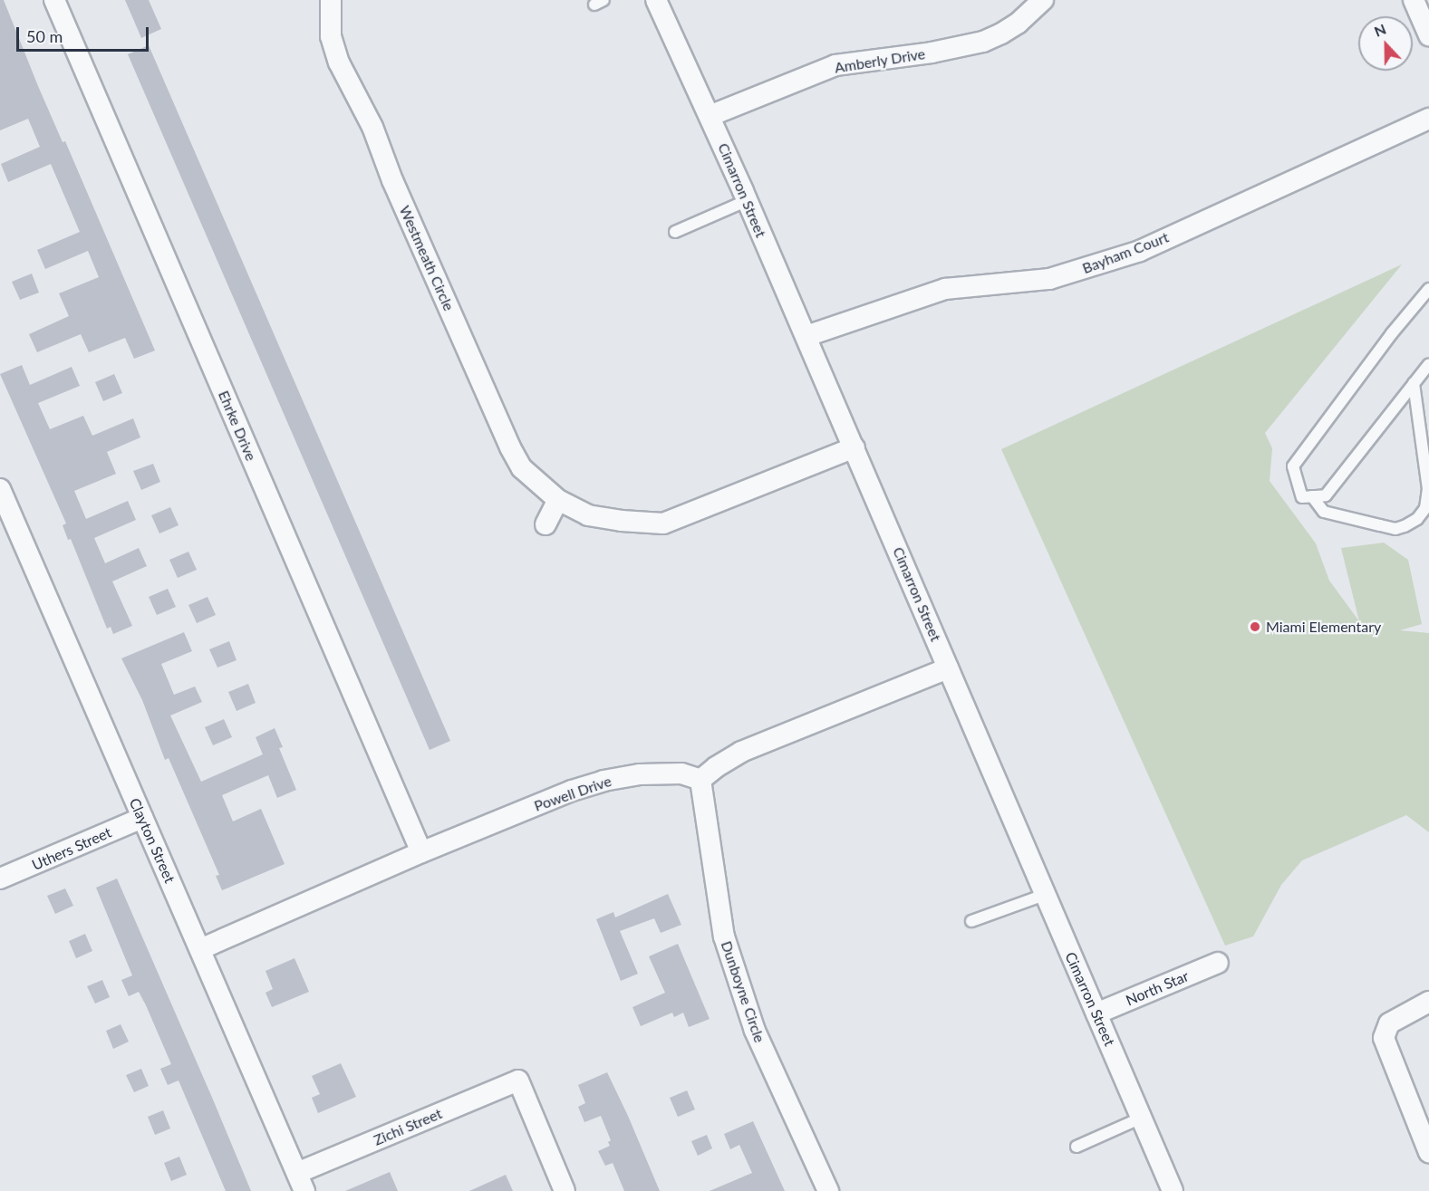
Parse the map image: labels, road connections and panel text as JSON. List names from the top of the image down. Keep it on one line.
{"streets":{"street":["Amberly Drive","Cimarron Street","Bayham Court","Westmeath Circle","Ehrke Drive","Powell Drive","Clayton Street","Uthers Street","North Star","Dunboyne Circle","Zichi Street"]},"crossings":[["Amberly Drive","Cimarron Street"],["Cimarron Street","Bayham Court"],["Cimarron Street","Westmeath Circle"],["Cimarron Street","North Star"],["Ehrke Drive","Powell Drive"],["Powell Drive","Clayton Street"],["Powell Drive","Dunboyne Circle"],["Clayton Street","Uthers Street"],["Clayton Street","Zichi Street"]],"places":["Miami Elementary"],"scale_bar":"50 m","north":"top"}
